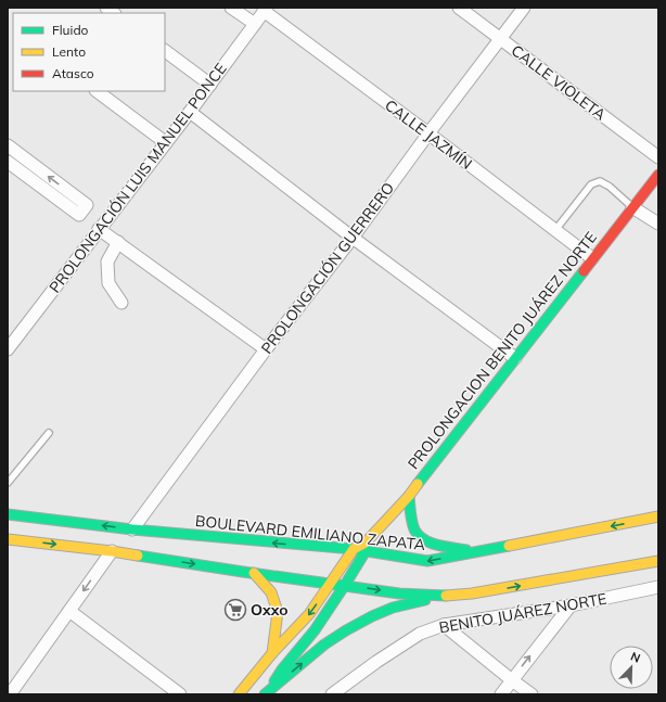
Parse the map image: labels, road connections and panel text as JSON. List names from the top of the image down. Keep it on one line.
{"streets":{"main road":["PROLONGACION BENITO JUÁREZ NORTE","BOULEVARD EMILIANO ZAPATA"],"street":["CALLE VIOLETA","CALLE JAZMÍN","PROLONGACIÓN LUIS MANUEL PONCE","PROLONGACIÓN GUERRERO","BENITO JUÁREZ NORTE"]},"crossings":[["CALLE VIOLETA","PROLONGACIÓN GUERRERO"],["CALLE JAZMÍN","PROLONGACIÓN LUIS MANUEL PONCE"],["CALLE JAZMÍN","PROLONGACIÓN GUERRERO"],["CALLE JAZMÍN","PROLONGACION BENITO JUÁREZ NORTE"],["PROLONGACIÓN GUERRERO","BOULEVARD EMILIANO ZAPATA"],["PROLONGACION BENITO JUÁREZ NORTE","BOULEVARD EMILIANO ZAPATA"]],"places":{"supermarket":["Oxxo"]},"legend":["Fluido","Lento","Atasco"],"north":"top right"}
